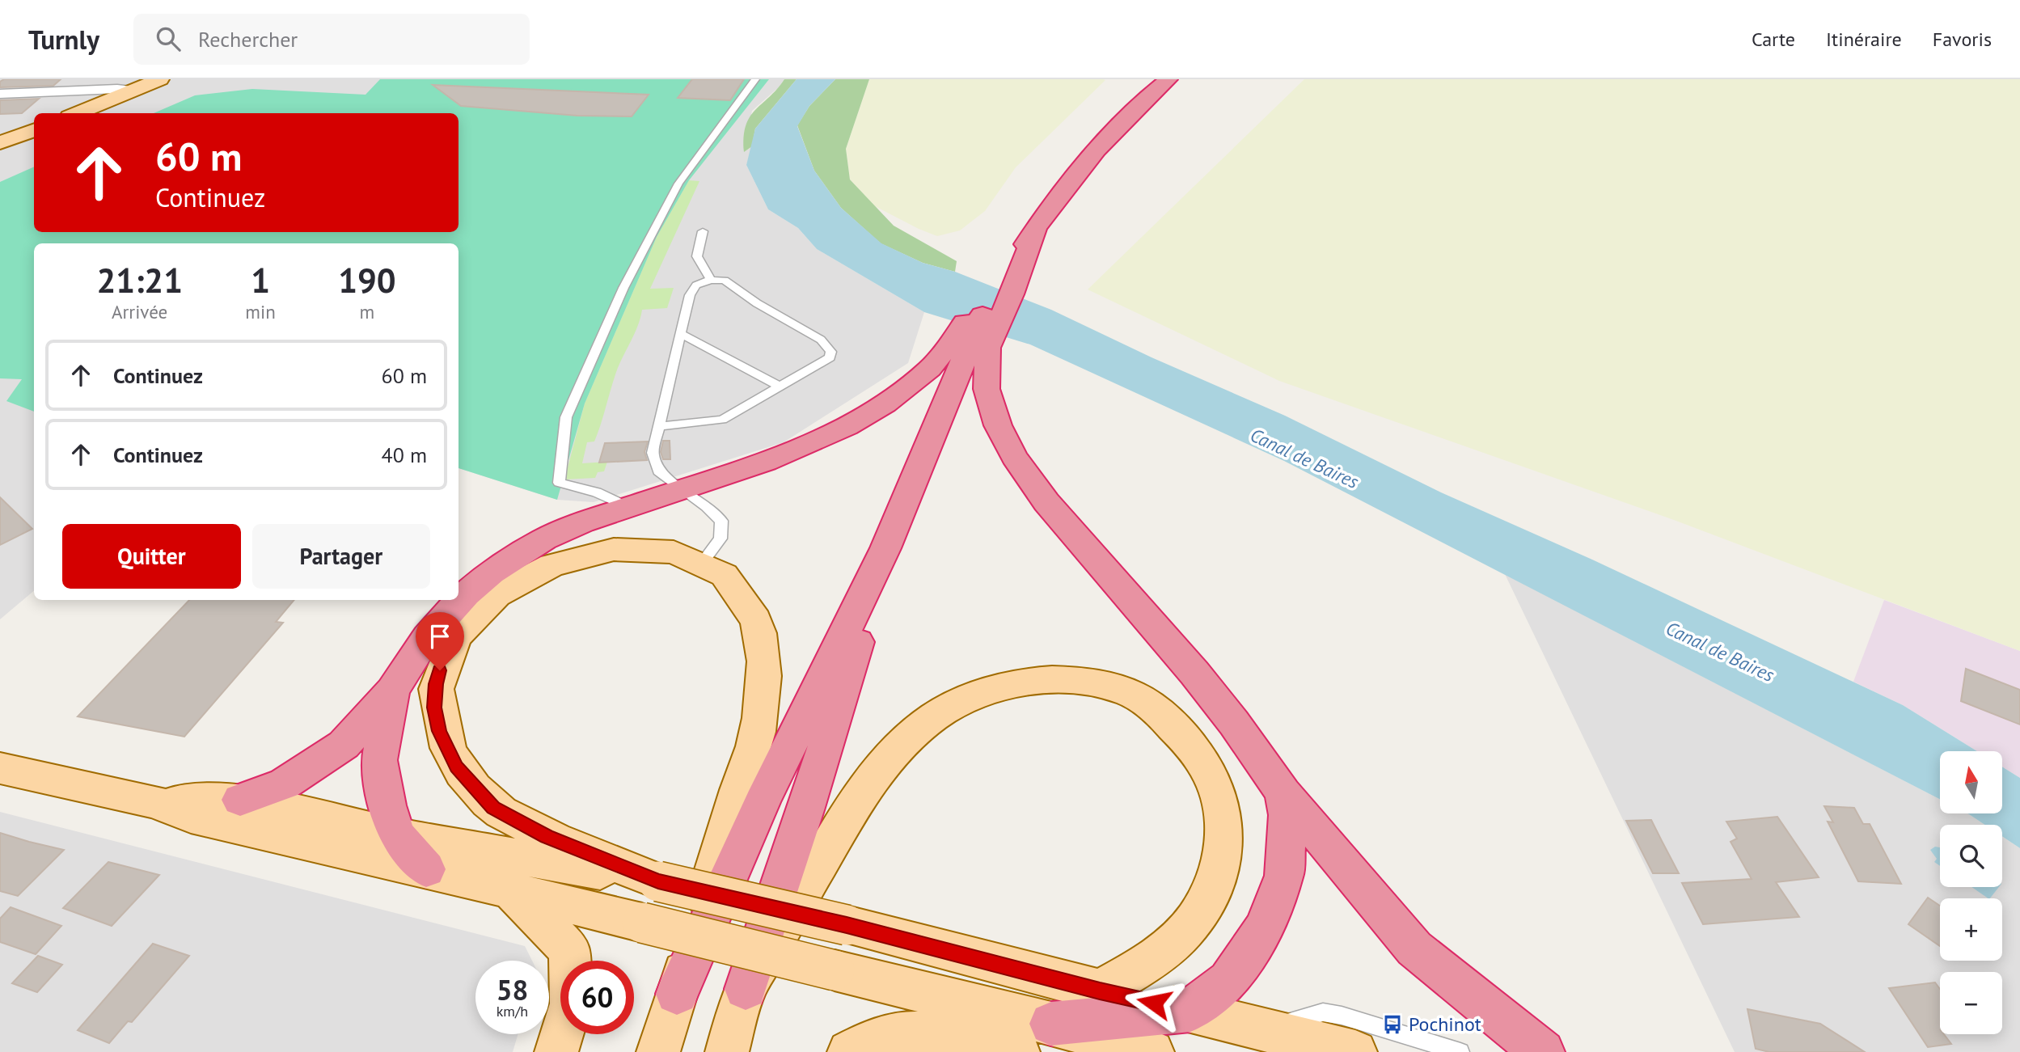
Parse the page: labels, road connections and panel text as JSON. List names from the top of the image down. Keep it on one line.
{"water":["Canal de Baires"],"places":{"bus stop":["Pochinot"]},"north":"top","page":{"header":"Turnly","search":"Rechercher","nav":["Carte","Itinéraire","Favoris"],"turn":["60 m","Continuez"],"eta":["21:21","Arrivée","1","min","190","m"],"list":[{"name":"Continuez","value":"60 m"},{"name":"Continuez","value":"40 m"}],"buttons":["Quitter","Partager"],"map_buttons":["+","−"],"speed":"58 km/h","limit":"60"}}
